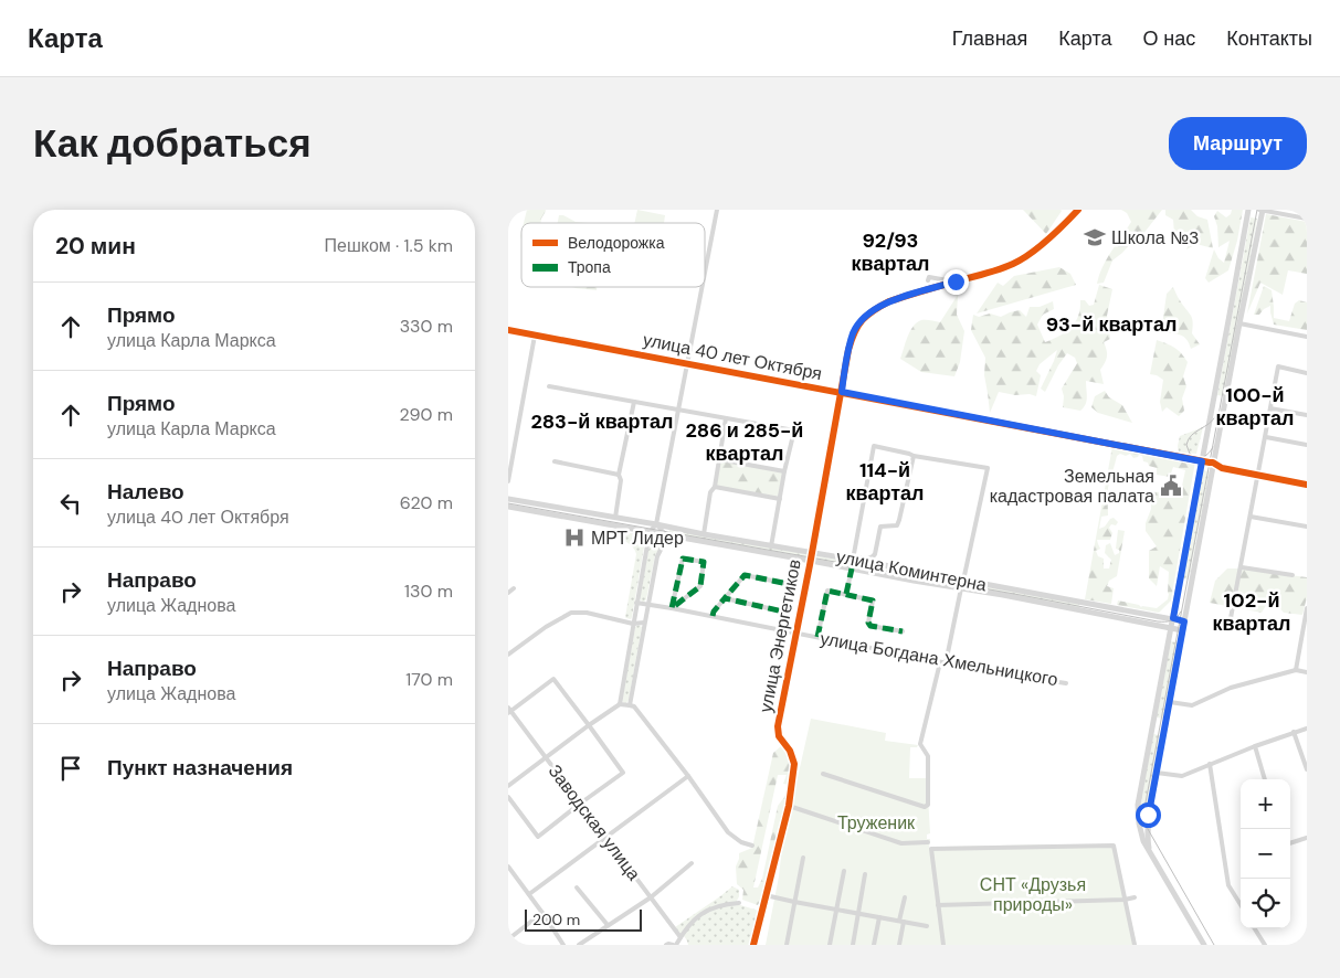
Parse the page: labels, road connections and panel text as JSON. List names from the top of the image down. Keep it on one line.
{"streets":{"street":["улица 40 лет Октября","улица Коминтерна","улица Энергетиков","улица Богдана Хмельницкого","Заводская улица"]},"crossings":[["улица 40 лет Октября","улица Энергетиков"],["улица Коминтерна","улица Энергетиков"],["улица Энергетиков","улица Богдана Хмельницкого"]],"districts":["92/93 квартал","93-й квартал","100-й квартал","283-й квартал","286 и 285-й квартал","114-й квартал","102-й квартал"],"parks":["Труженик","СНТ «Друзья природы»"],"places":{"school or university":["Школа №3"],"public building":["Земельная кадастровая палата"],"hospital":["МРТ Лидер"]},"legend":["Велодорожка","Тропа"],"scale_bar":"200 m","page":{"header":"Карта","nav":["Главная","Карта","О нас","Контакты"],"buttons":"Маршрут","title":"Как добраться","heading":["20 мин","Пешком · 1.5 km"],"list":[["Прямо","улица Карла Маркса","330 m"],["Прямо","улица Карла Маркса","290 m"],["Налево","улица 40 лет Октября","620 m"],["Направо","улица Жаднова","130 m"],["Направо","улица Жаднова","170 m"],"Пункт назначения"],"map_buttons":["+","−"],"scale":"200 m"}}
